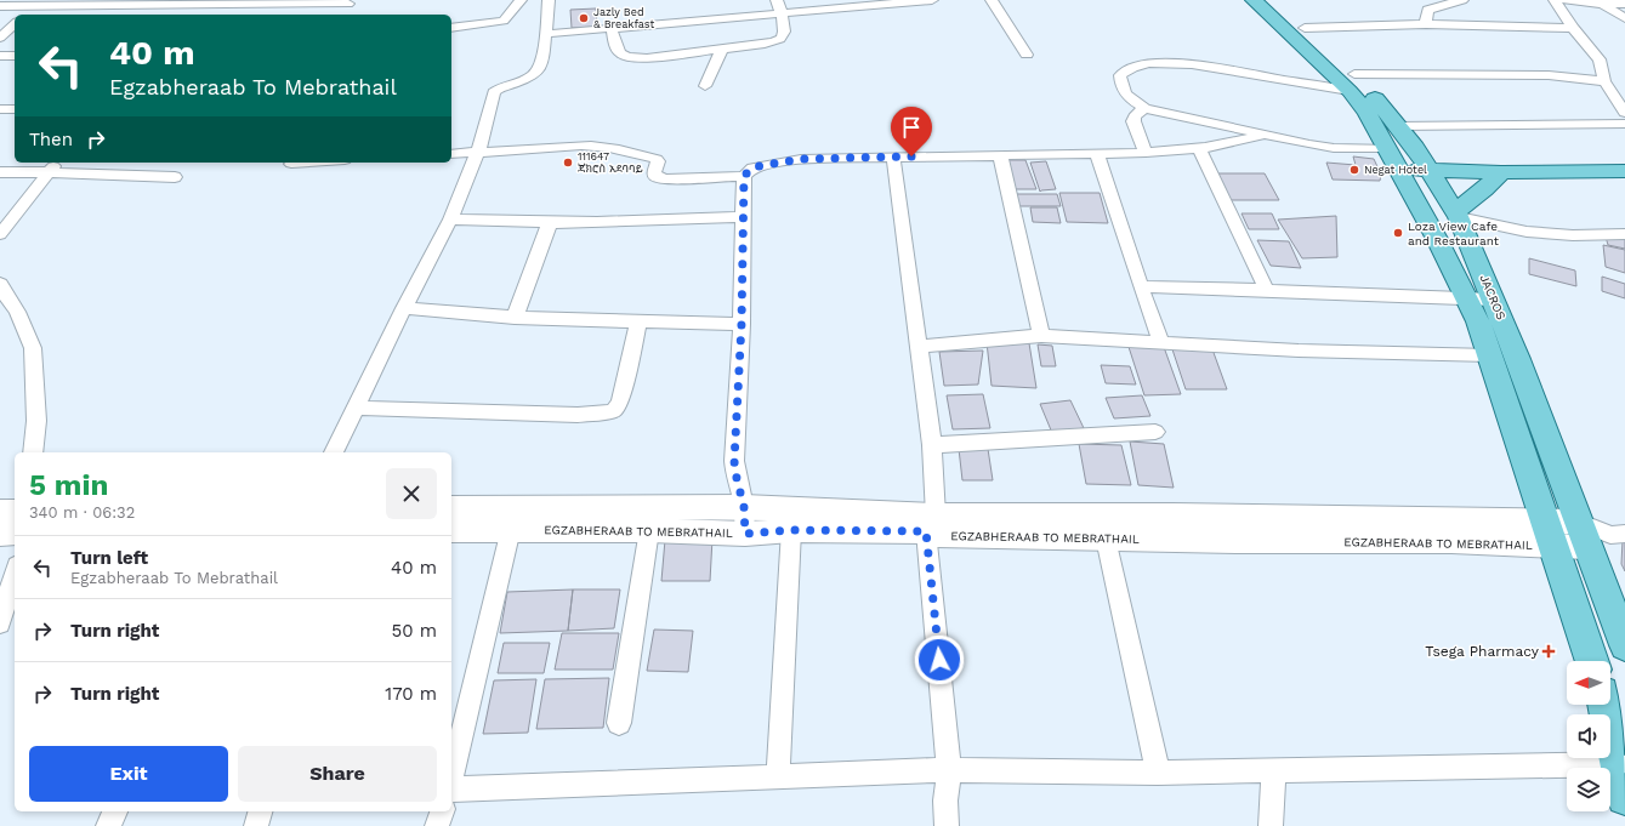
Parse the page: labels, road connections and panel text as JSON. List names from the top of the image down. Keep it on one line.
{"streets":{"main road":["JACROS","EGZABHERAAB TO MEBRATHAIL"]},"crossings":[["JACROS","EGZABHERAAB TO MEBRATHAIL"]],"places":{"other":["Jazly Bed & Breakfast","111647 ጃክሮስ አደባባይ","Negat Hotel","Loza View Cafe and Restaurant"],"health":["Tsega Pharmacy"]},"north":"left","page":{"turn":["40 m","Egzabheraab To Mebrathail"],"then":"Then","heading":["5 min","340 m · 06:32"],"list":[{"name":"Turn left","note":"Egzabheraab To Mebrathail","value":"40 m"},{"name":"Turn right","value":"50 m"},{"name":"Turn right","value":"170 m"}],"buttons":["Exit","Share"]}}
